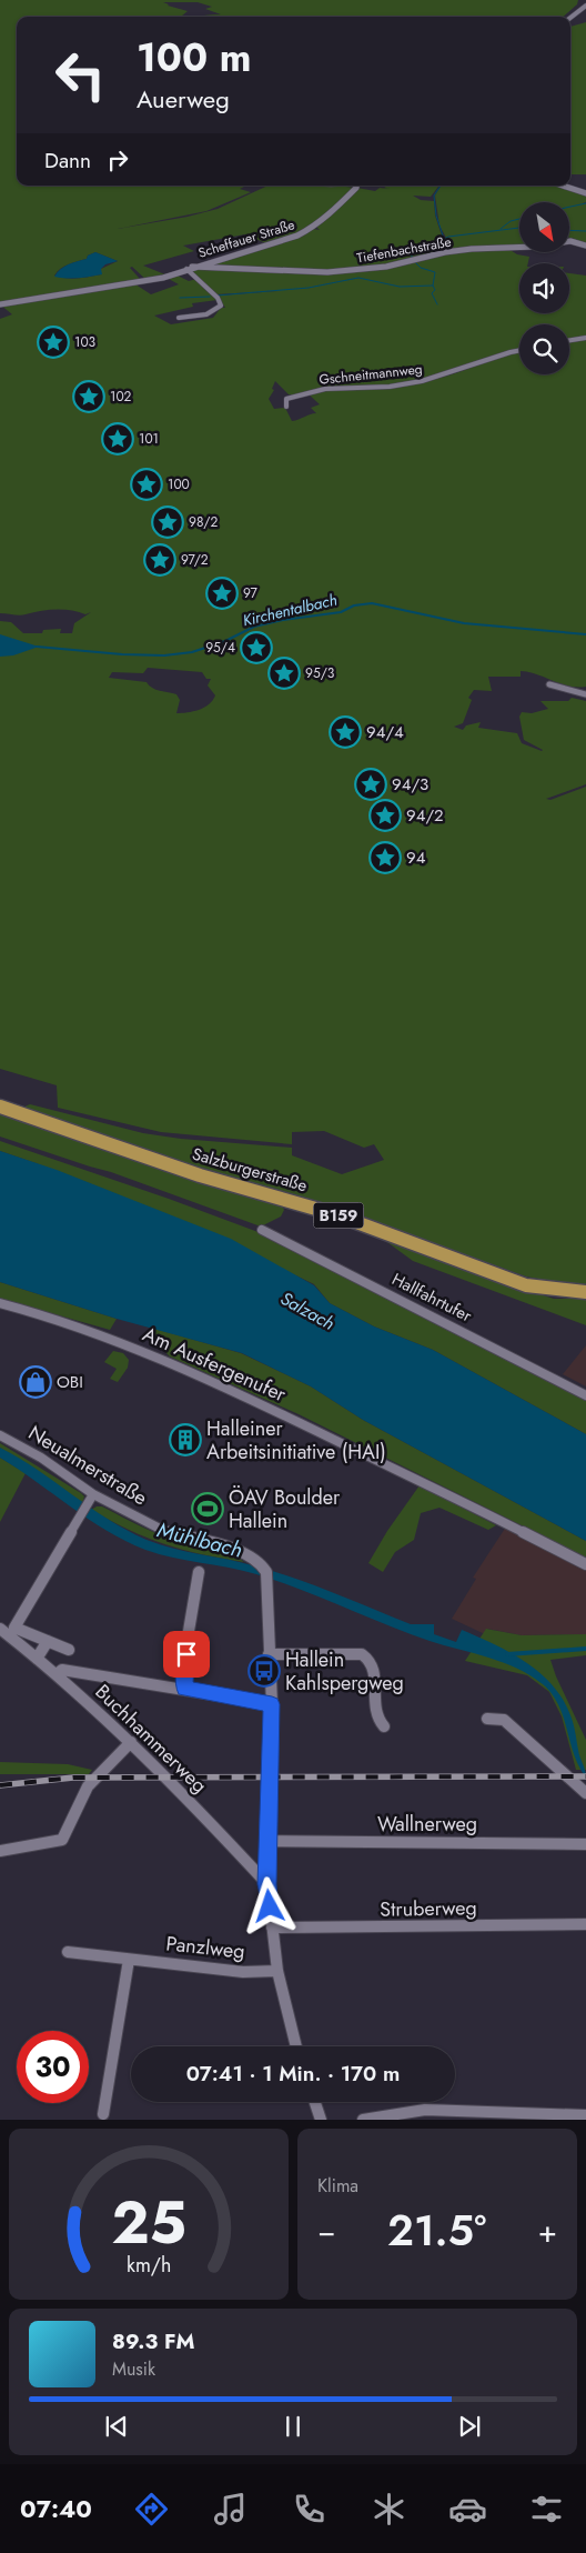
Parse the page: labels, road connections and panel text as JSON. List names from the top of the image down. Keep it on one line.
{"streets":{"main road":["Salzburgerstraße","B159"],"street":["Scheffauer Straße","Tiefenbachstraße","Gschneitmannweg","Hallfahrtufer","Am Ausfergenufer","Neualmerstraße","Buchhammerweg","Wallnerweg","Struberweg","Panzlweg"]},"crossings":[["Scheffauer Straße","Tiefenbachstraße"]],"water":["Kirchentalbach","Salzach","Mühlbach"],"places":{"place":["103","102","101","100","98/2","97/2","97","95/4","95/3","94/4","94/3","94/2","94"],"shop":["OBI"],"building":["Halleiner Arbeitsinitiative (HAI)"],"sports":["ÖAV Boulder Hallein"],"bus stop":["Hallein Kahlspergweg"]},"north":"bottom right","page":{"turn":["100 m","Auerweg"],"then":"Dann","limit":"30","trip":"07:41 · 1 Min. · 170 m","tile":"Klima","heat":["−","21.5°","+"],"song":["89.3 FM","Musik"],"tabs":"07:40","gauge":["25","km/h"]}}
